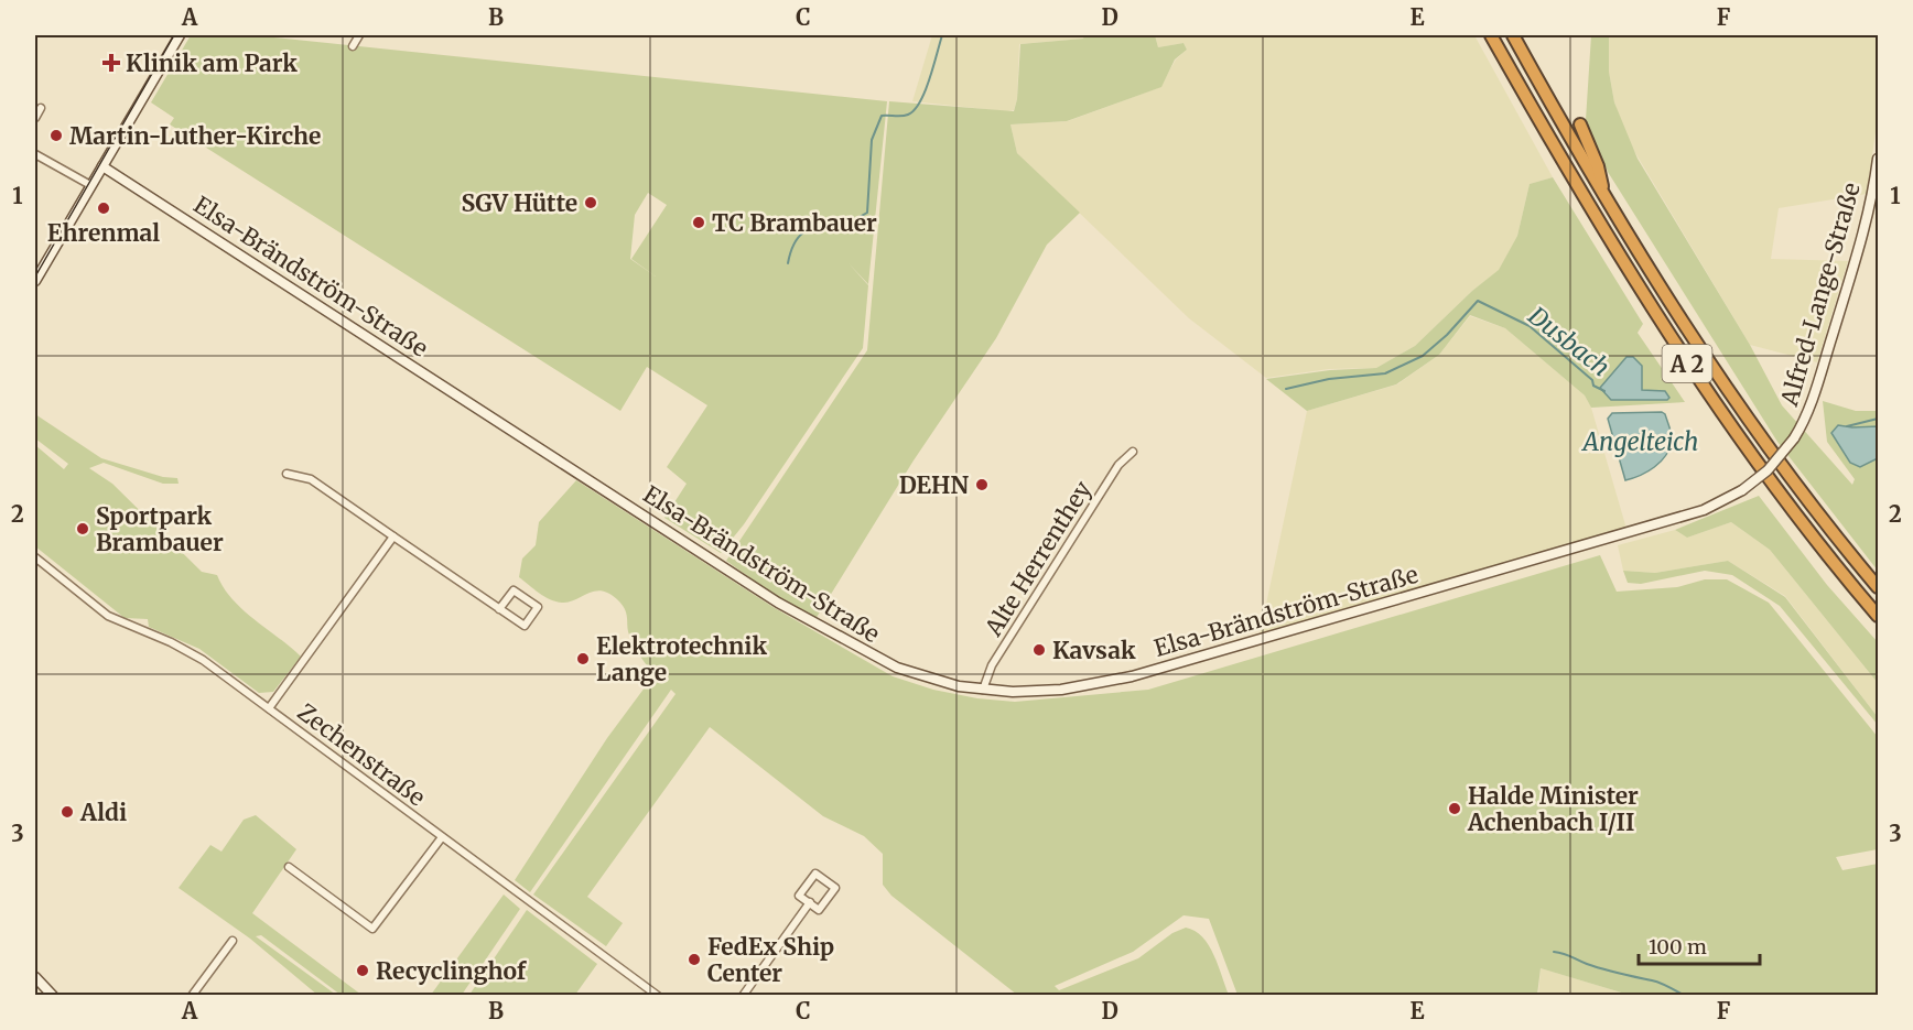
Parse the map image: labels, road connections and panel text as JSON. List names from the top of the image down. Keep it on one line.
{"streets":{"highway":["A 2"],"street":["Elsa-Brändström-Straße","Alfred-Lange-Straße","Alte Herrenthey","Zechenstraße"]},"crossings":[["Elsa-Brändström-Straße","Alfred-Lange-Straße"],["Elsa-Brändström-Straße","Alte Herrenthey"]],"water":["Dusbach","Angelteich"],"places":{"health":["Klinik am Park"],"other":["Martin-Luther-Kirche","SGV Hütte","Ehrenmal","TC Brambauer","DEHN","Sportpark Brambauer","Kavsak","Elektrotechnik Lange","Halde Minister Achenbach I/II","Aldi","FedEx Ship Center","Recyclinghof"]},"scale_bar":"100 m","grid":{"columns":["A","B","C","D","E","F"],"rows":["1","2","3"]}}
